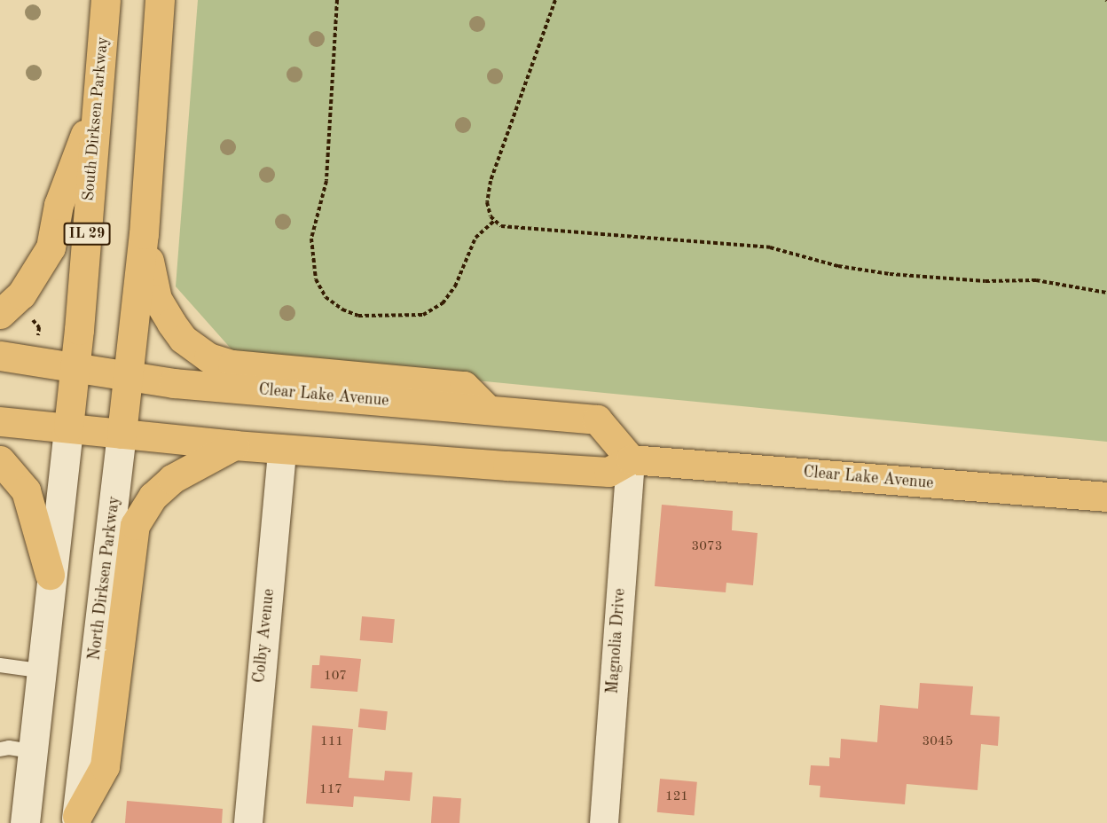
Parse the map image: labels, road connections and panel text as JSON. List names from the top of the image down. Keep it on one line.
{"streets":{"main road":["South Dirksen Parkway","IL 29","Clear Lake Avenue","North Dirksen Parkway"],"street":["Colby Avenue","Magnolia Drive"]},"crossings":[["South Dirksen Parkway","IL 29"],["South Dirksen Parkway","Clear Lake Avenue"],["Clear Lake Avenue","North Dirksen Parkway"],["Clear Lake Avenue","Magnolia Drive"]],"house_numbers":["3073","107","111","3045","117","121"]}
